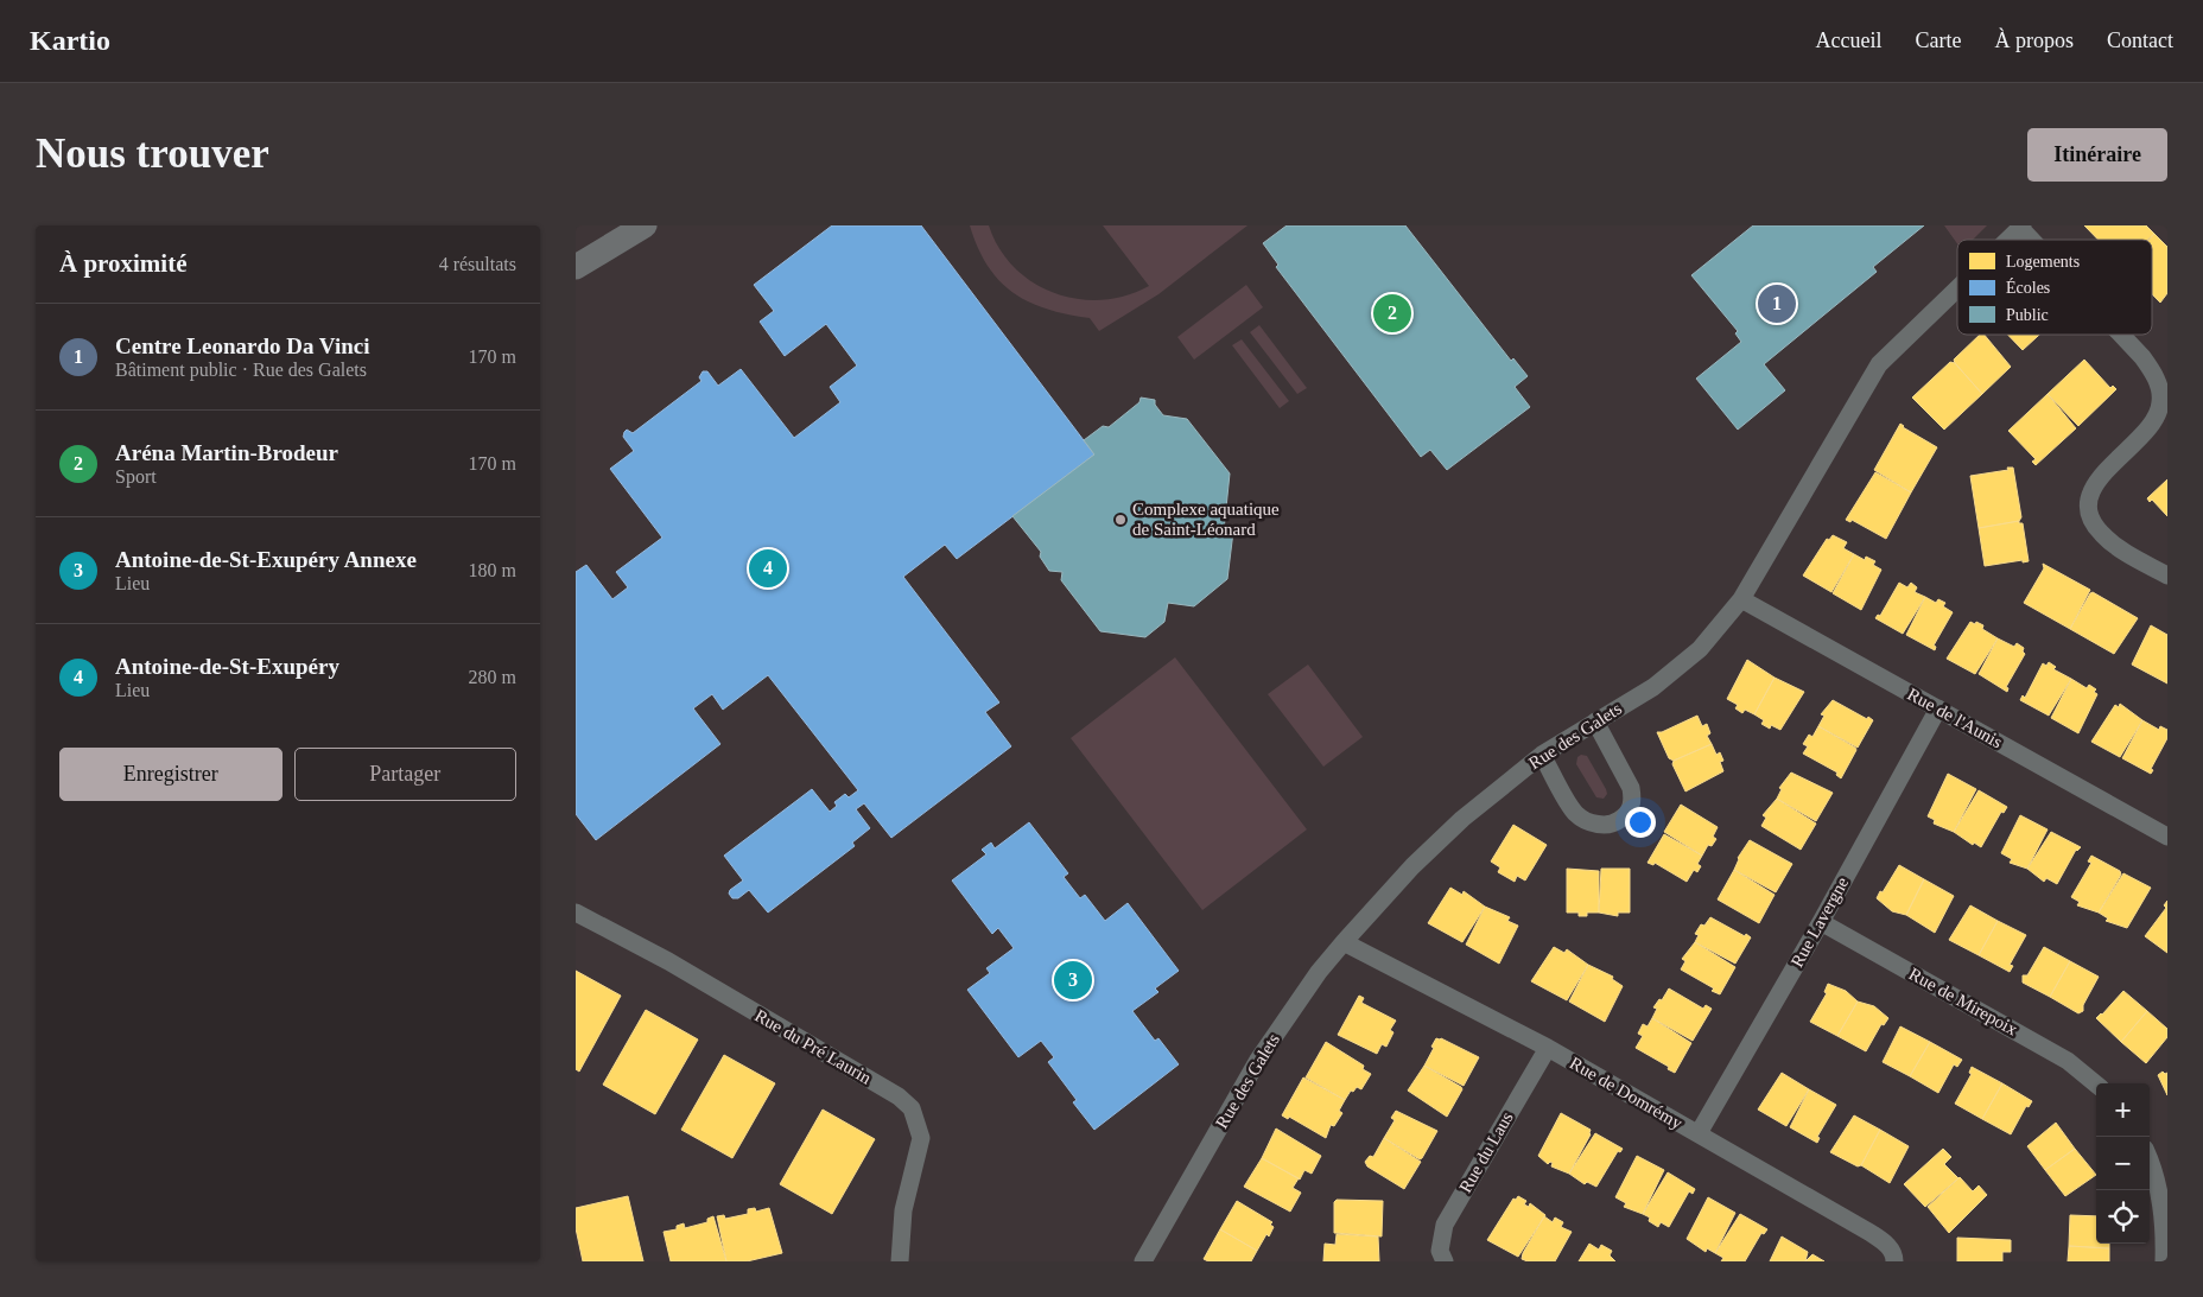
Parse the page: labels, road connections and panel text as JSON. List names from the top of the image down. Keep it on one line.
{"streets":{"street":["Rue de l'Aunis","Rue des Galets","Rue Lavergne","Rue de Mirepoix","Rue du Pré Laurin","Rue de Domrémy","Rue du Laus"]},"crossings":[["Rue de l'Aunis","Rue des Galets"],["Rue de l'Aunis","Rue Lavergne"],["Rue des Galets","Rue de Domrémy"],["Rue Lavergne","Rue de Mirepoix"],["Rue Lavergne","Rue de Domrémy"],["Rue de Domrémy","Rue du Laus"]],"places":["Complexe aquatique de Saint-Léonard"],"legend":["Logements","Écoles","Public"],"page":{"header":"Kartio","nav":["Accueil","Carte","À propos","Contact"],"buttons":["Itinéraire",["Enregistrer","Partager"]],"title":"Nous trouver","heading":["À proximité","4 résultats"],"pins":["1","2","4","3"],"list":[{"mark":"1","name":"Centre Leonardo Da Vinci","note":"Bâtiment public · Rue des Galets","value":"170 m"},{"mark":"2","name":"Aréna Martin-Brodeur","note":"Sport","value":"170 m"},{"mark":"3","name":"Antoine-de-St-Exupéry Annexe","note":"Lieu","value":"180 m"},{"mark":"4","name":"Antoine-de-St-Exupéry","note":"Lieu","value":"280 m"}],"map_buttons":["+","−"]}}
